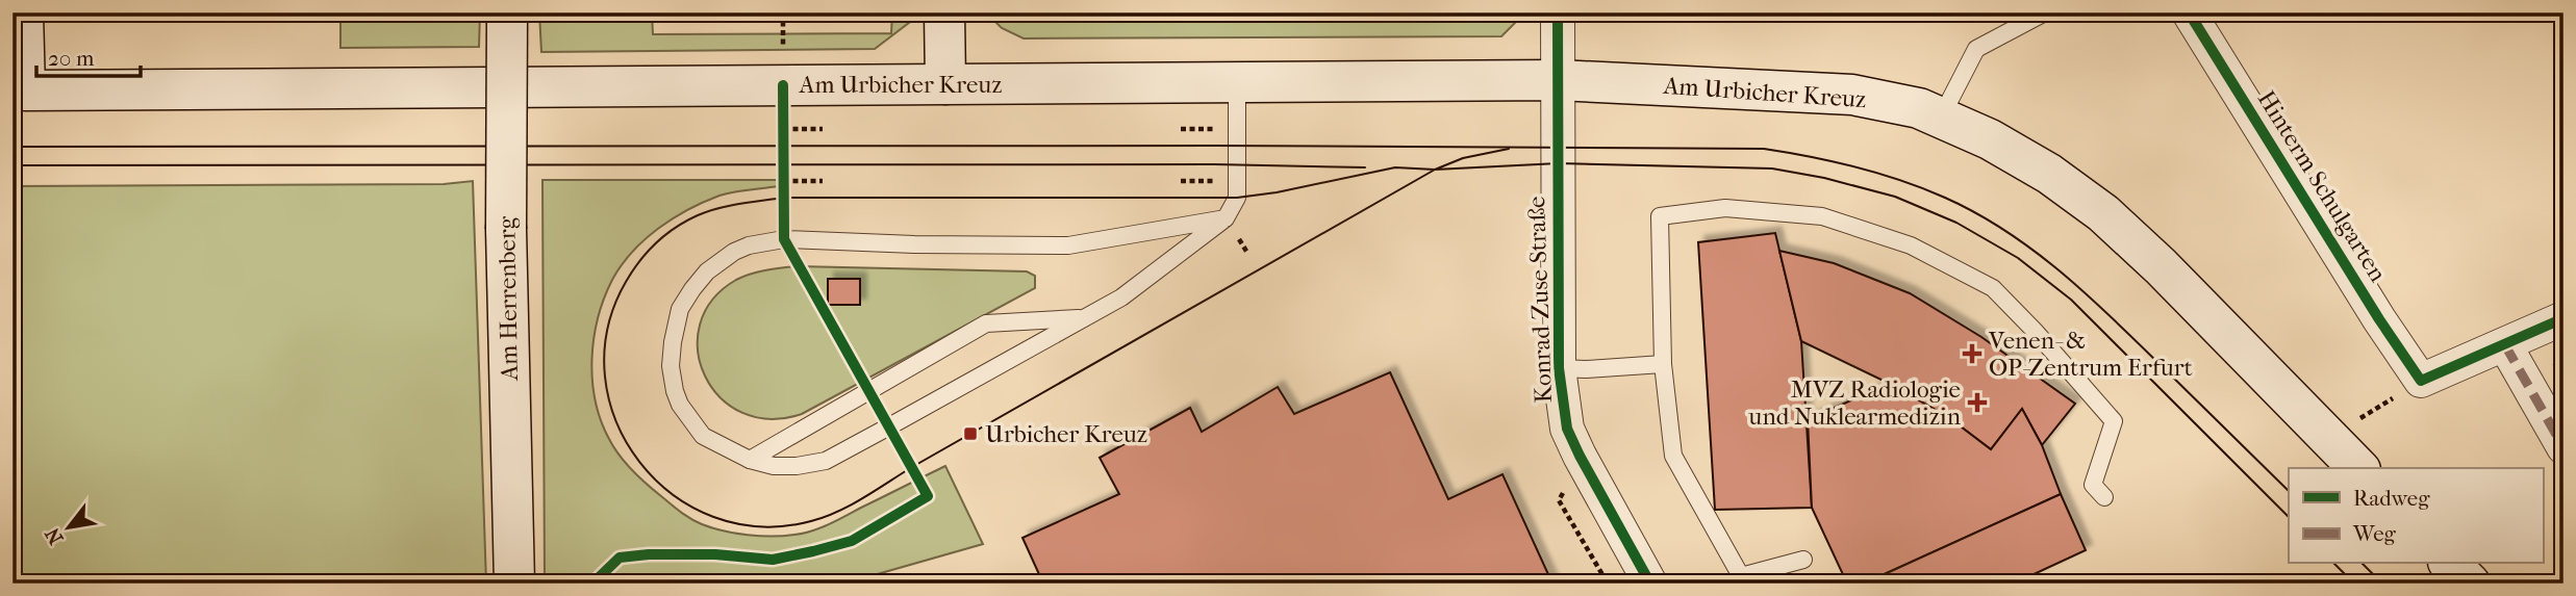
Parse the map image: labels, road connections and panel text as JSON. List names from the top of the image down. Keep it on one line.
{"streets":{"main road":["Am Urbicher Kreuz","Am Herrenberg"],"street":["Hinterm Schulgarten","Konrad-Zuse-Straße"]},"crossings":[["Am Urbicher Kreuz","Konrad-Zuse-Straße"]],"places":{"health":["Venen- & OP-Zentrum Erfurt","MVZ Radiologie und Nuklearmedizin"],"transit":["Urbicher Kreuz"]},"legend":["Radweg","Weg"],"scale_bar":"20 m","north":"bottom left"}
